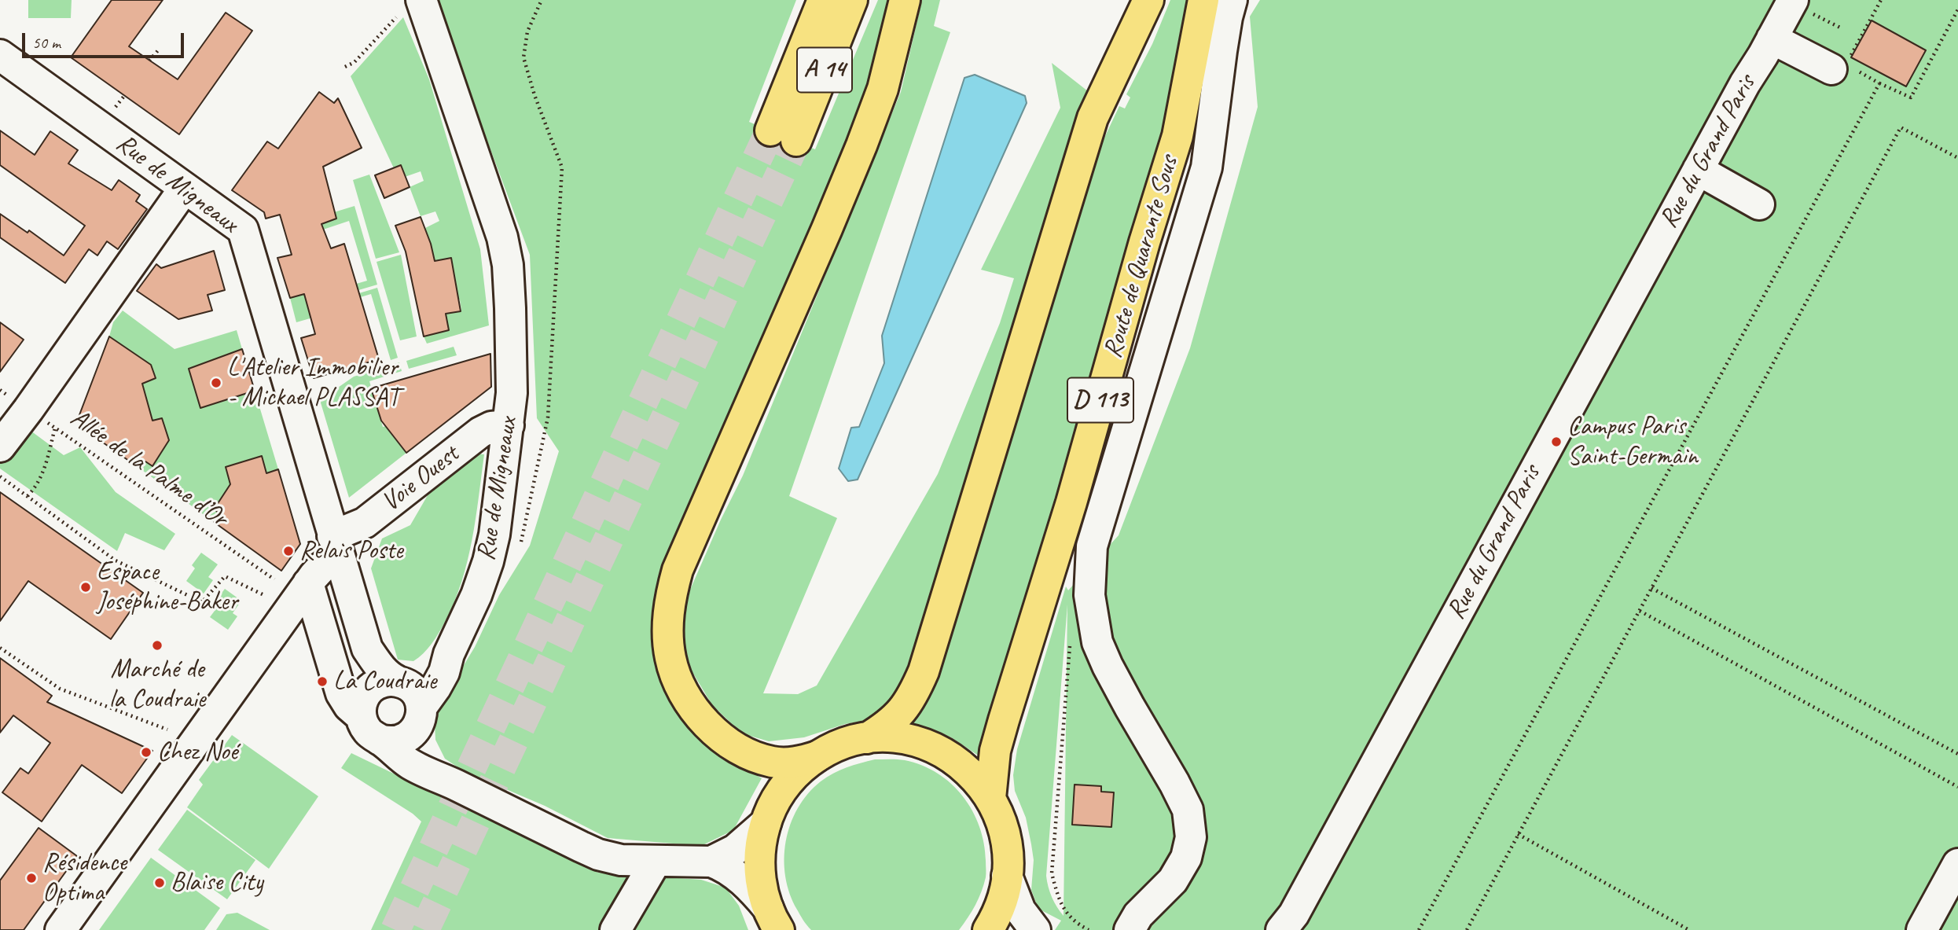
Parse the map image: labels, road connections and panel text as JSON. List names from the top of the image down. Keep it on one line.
{"streets":{"main road":["A 14","Route de Quarante Sous","D 113"],"street":["Rue du Grand Paris","Rue de Migneaux","Voie Ouest"],"path":["Allée de la Palme d’Or"]},"crossings":[["Rue de Migneaux","Route de Quarante Sous"],["Rue de Migneaux","Voie Ouest"]],"places":["L'Atelier Immobilier - Mickael PLASSAT","Campus Paris Saint-Germain","Relais Poste","Espace Joséphine-Baker","Marché de la Coudraie","La Coudraie","Chez Noé","Résidence Optima","Blaise City"],"scale_bar":"50 m"}
